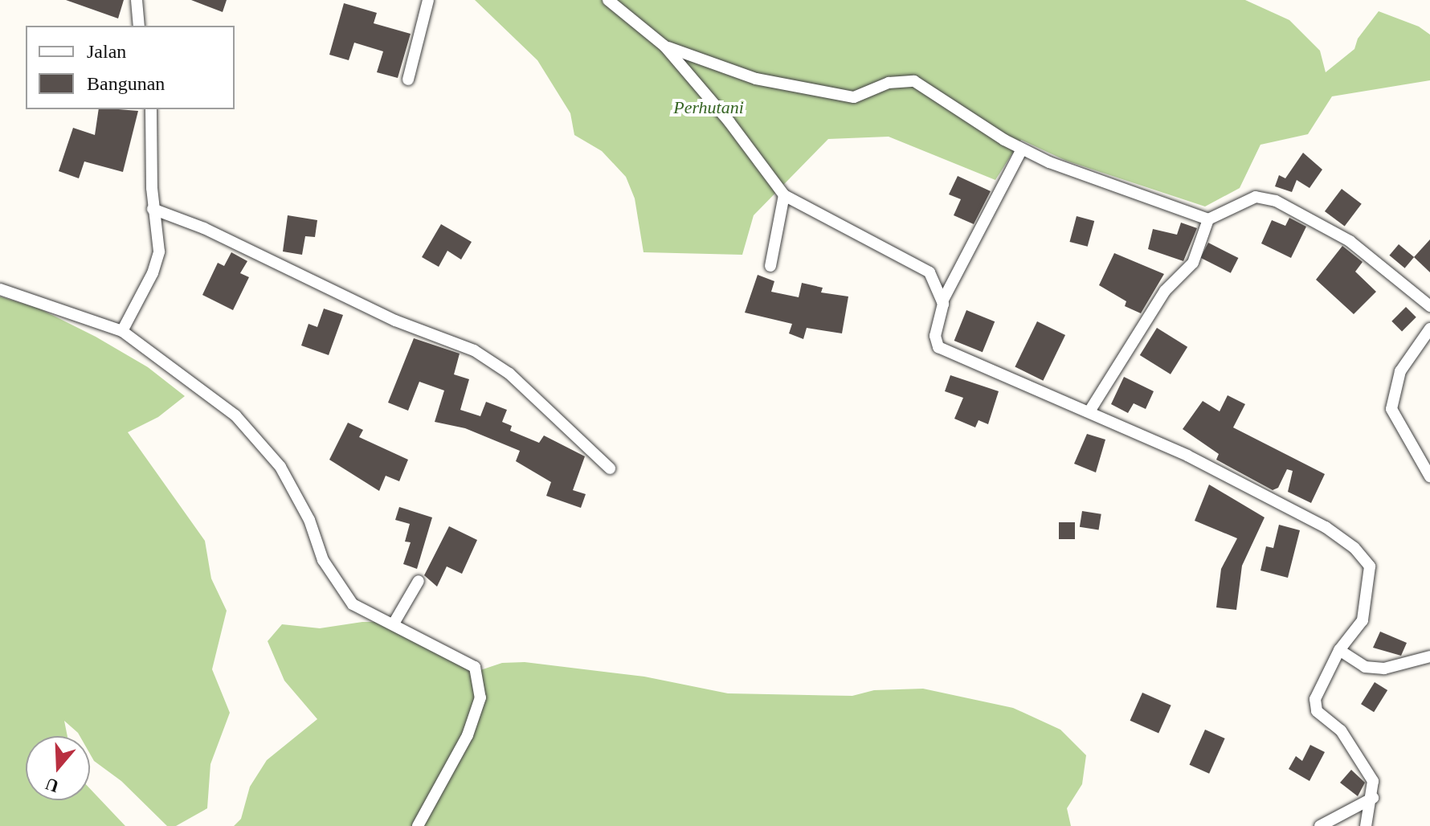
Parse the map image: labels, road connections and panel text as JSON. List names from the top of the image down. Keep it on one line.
{"parks":["Perhutani"],"legend":["Jalan","Bangunan"],"north":"bottom"}
